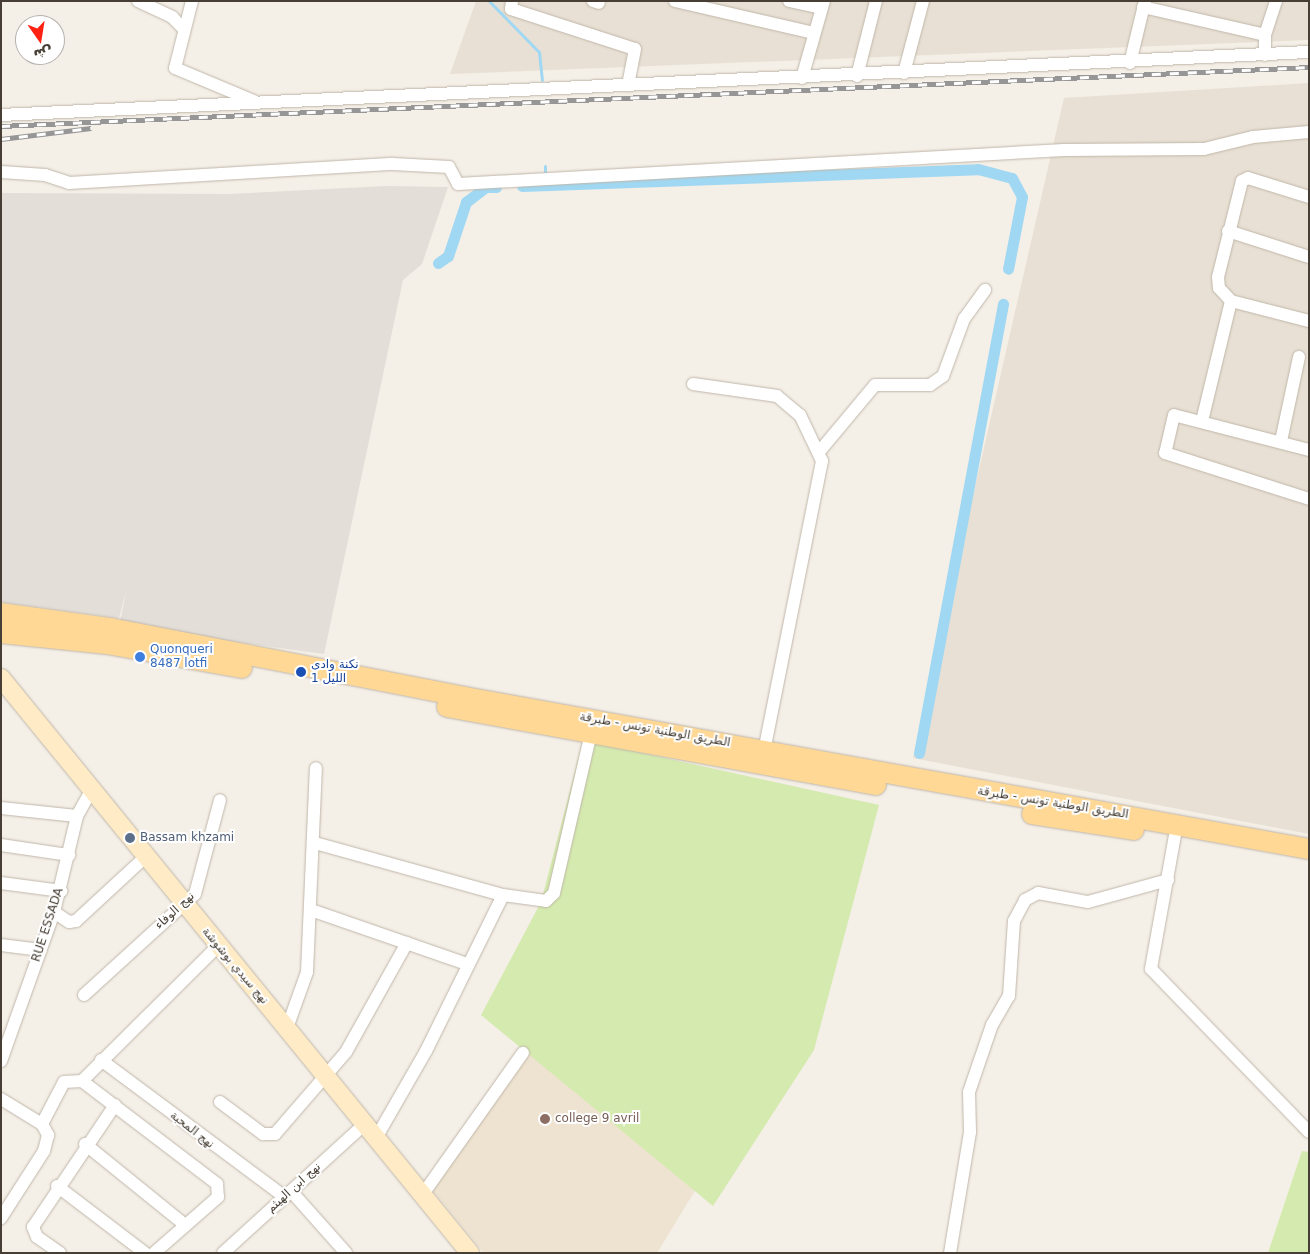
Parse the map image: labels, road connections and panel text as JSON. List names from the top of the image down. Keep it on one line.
{"streets":{"main road":["الطريق الوطنية تونس - طبرقة"],"street":["نهج الوفاء","RUE ESSADA","نهج سيدي بوشوشة","نهج المحبة","نهج ابن الهيثم"]},"crossings":[["نهج الوفاء","نهج سيدي بوشوشة"],["RUE ESSADA","نهج سيدي بوشوشة"],["نهج سيدي بوشوشة","نهج ابن الهيثم"],["نهج المحبة","نهج ابن الهيثم"]],"places":["Quonqueri 8487 lotfi","نكنة وادى الليل 1","Bassam khzami","college 9 avril"],"north":"bottom"}
